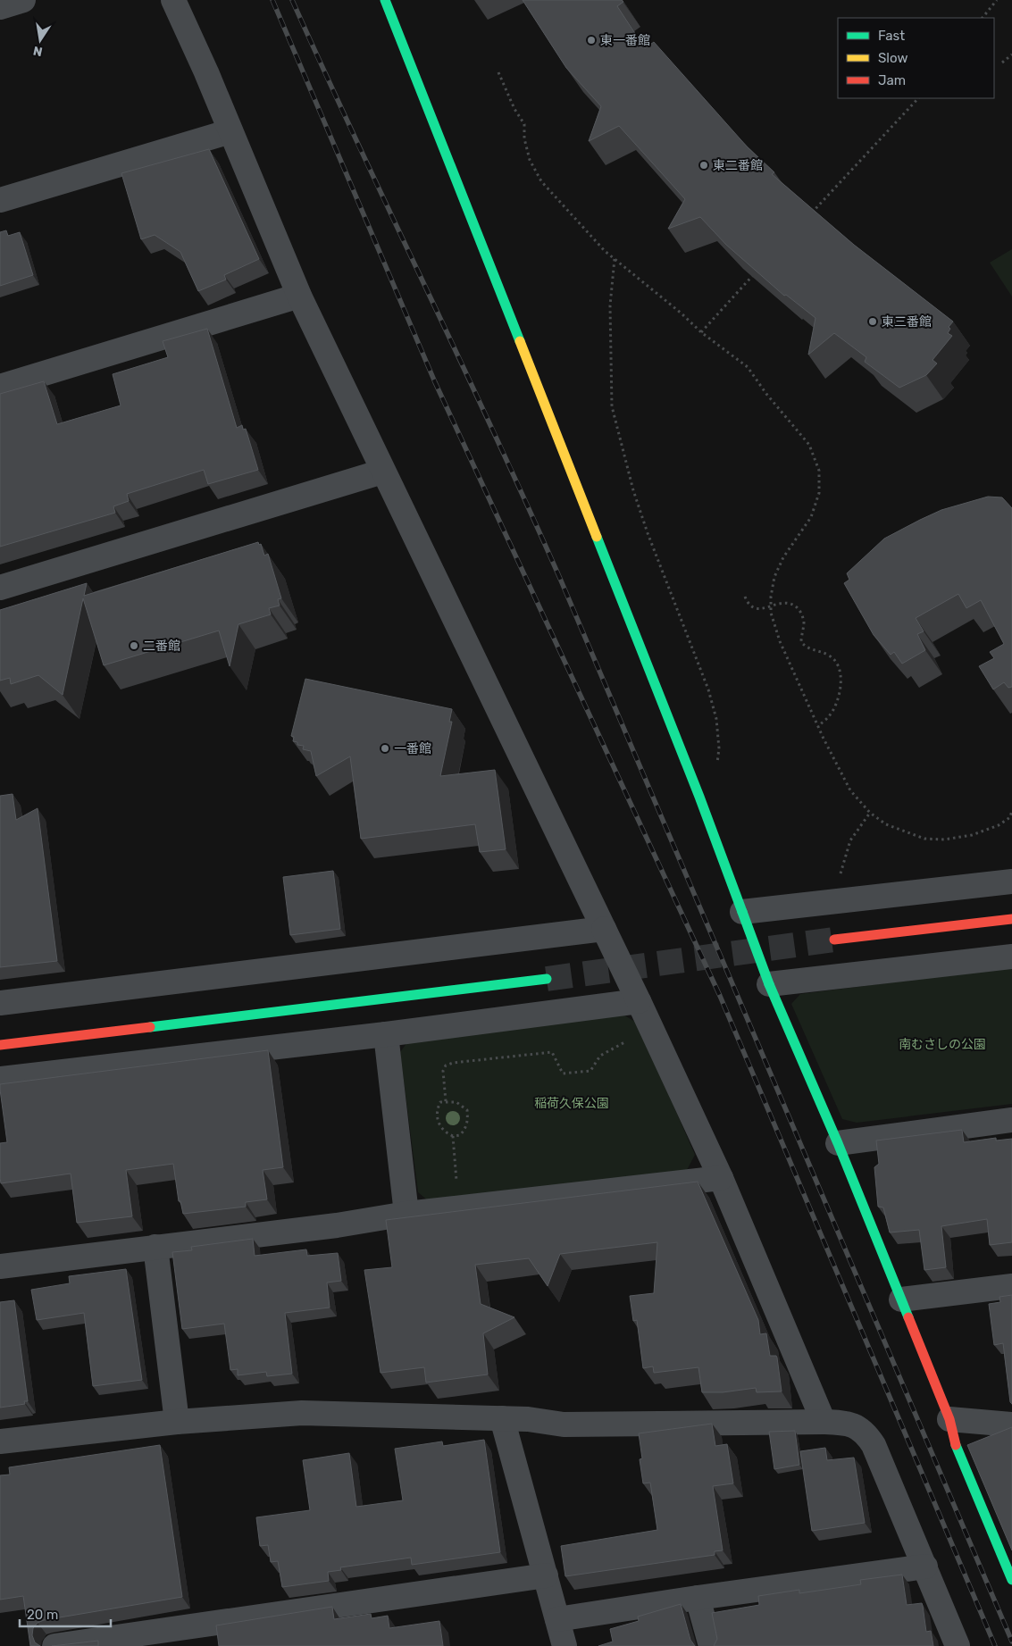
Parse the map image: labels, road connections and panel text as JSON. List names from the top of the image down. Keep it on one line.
{"parks":["南むさしの公園","稲荷久保公園"],"places":["東一番館","東二番館","東三番館","二番館","一番館"],"legend":["Fast","Slow","Jam"],"scale_bar":"20 m","north":"bottom"}
